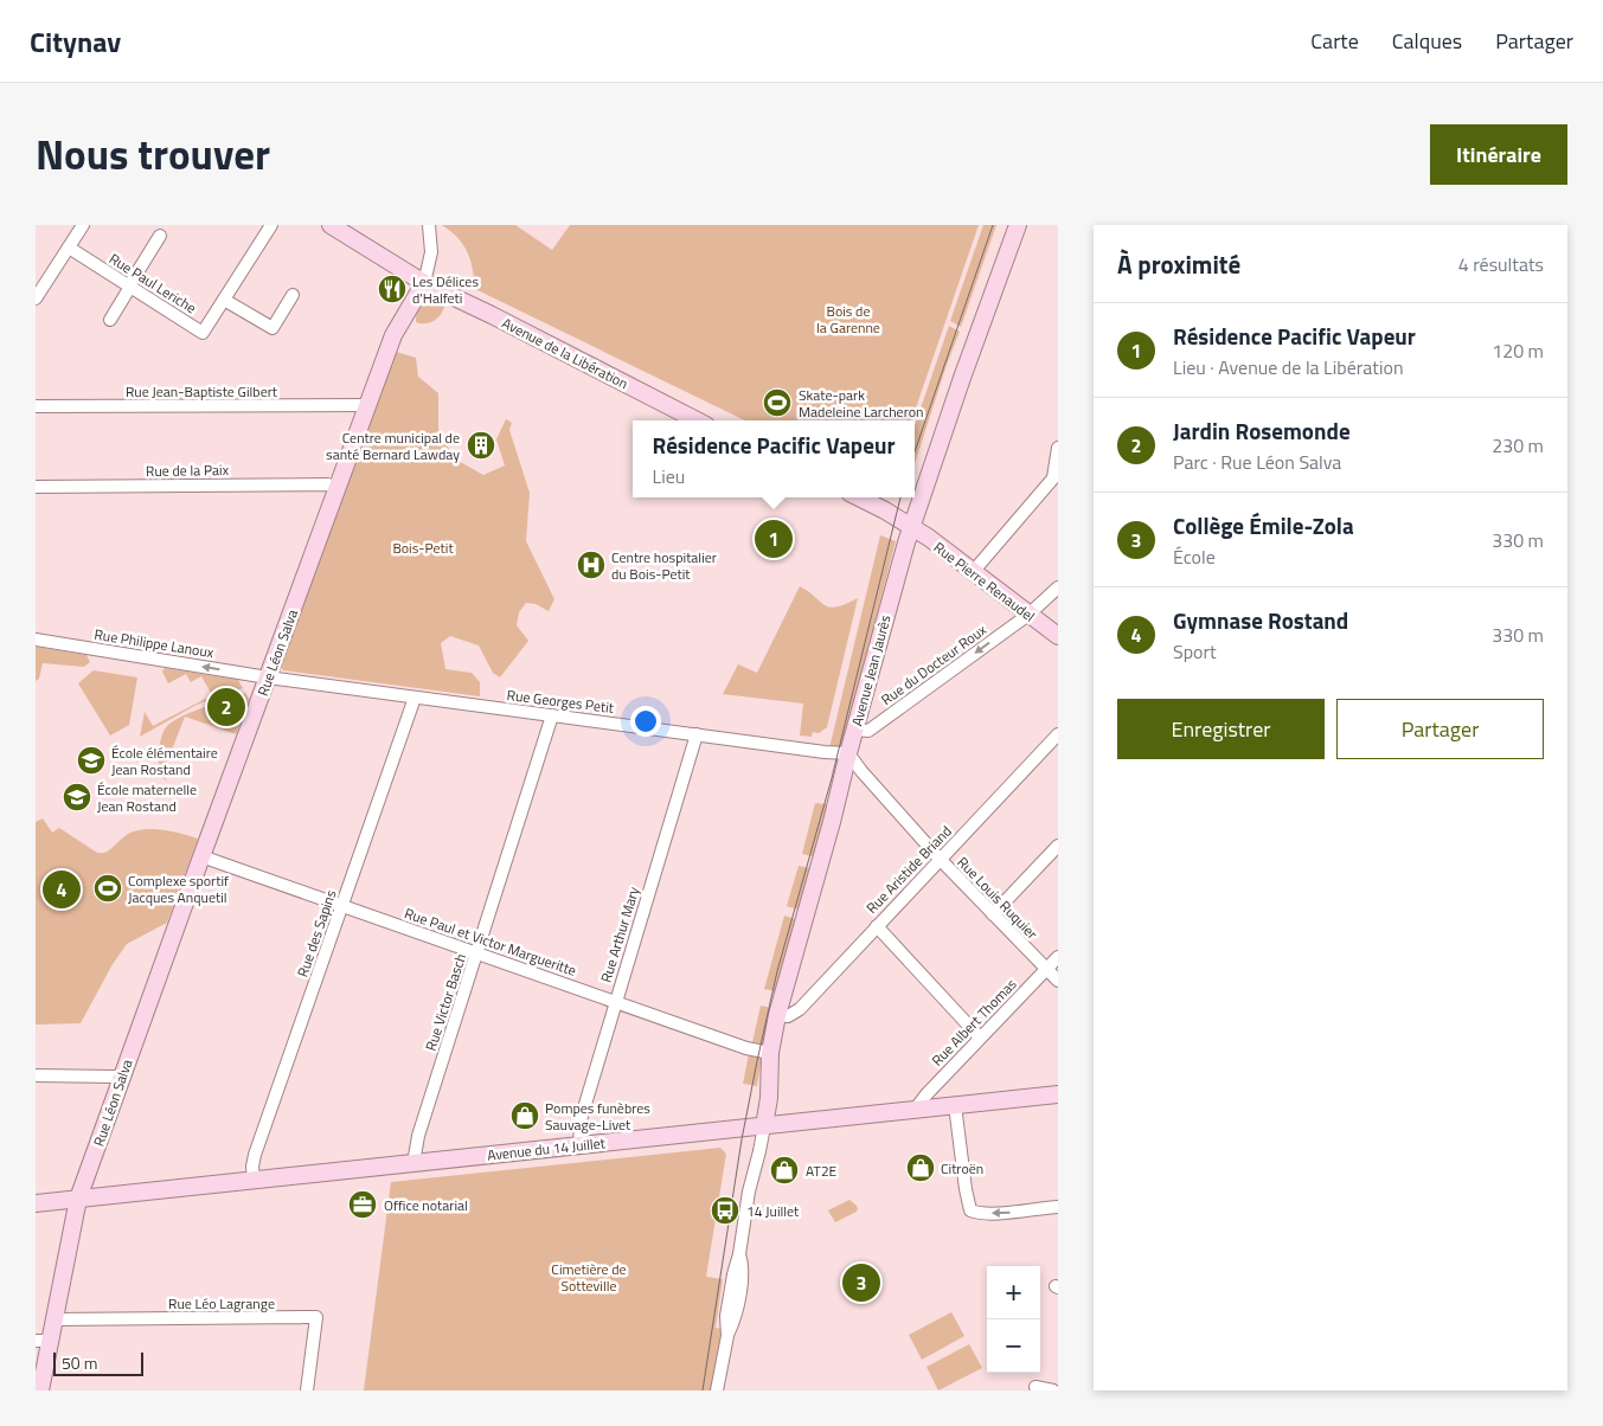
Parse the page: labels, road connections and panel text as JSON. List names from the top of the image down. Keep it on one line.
{"streets":{"street":["Rue Paul Leriche","Avenue de la Libération","Rue Jean-Baptiste Gilbert","Rue de la Paix","Rue Pierre Renaudel","Rue Philippe Lanoux","Rue Léon Salva","Rue du Docteur Roux","Avenue Jean Jaurès","Rue Georges Petit","Rue Aristide Briand","Rue Louis Ruquier","Rue des Sapins","Rue Arthur Mary","Rue Paul et Victor Margueritte","Rue Victor Basch","Rue Albert Thomas","Avenue du 14 Juillet","Rue Léo Lagrange"]},"crossings":[["Avenue de la Libération","Rue Léon Salva"],["Rue Jean-Baptiste Gilbert","Rue Léon Salva"],["Rue de la Paix","Rue Léon Salva"],["Rue Pierre Renaudel","Rue du Docteur Roux"],["Rue Pierre Renaudel","Avenue Jean Jaurès"],["Rue Philippe Lanoux","Rue Léon Salva"],["Rue Philippe Lanoux","Rue Georges Petit"],["Rue Léon Salva","Rue Georges Petit"],["Rue Léon Salva","Rue Paul et Victor Margueritte"],["Rue Léon Salva","Avenue du 14 Juillet"],["Rue Léon Salva","Rue Léo Lagrange"],["Rue du Docteur Roux","Avenue Jean Jaurès"],["Avenue Jean Jaurès","Rue Georges Petit"],["Avenue Jean Jaurès","Rue Aristide Briand"],["Avenue Jean Jaurès","Rue Louis Ruquier"],["Avenue Jean Jaurès","Rue Paul et Victor Margueritte"],["Avenue Jean Jaurès","Avenue du 14 Juillet"],["Rue Georges Petit","Rue Louis Ruquier"],["Rue Georges Petit","Rue des Sapins"],["Rue Georges Petit","Rue Arthur Mary"],["Rue Georges Petit","Rue Victor Basch"],["Rue Aristide Briand","Rue Louis Ruquier"],["Rue Louis Ruquier","Rue Albert Thomas"],["Rue des Sapins","Rue Paul et Victor Margueritte"],["Rue des Sapins","Avenue du 14 Juillet"],["Rue Arthur Mary","Rue Paul et Victor Margueritte"],["Rue Arthur Mary","Avenue du 14 Juillet"],["Rue Paul et Victor Margueritte","Rue Victor Basch"],["Rue Victor Basch","Avenue du 14 Juillet"],["Rue Albert Thomas","Avenue du 14 Juillet"]],"one_way":["Rue Philippe Lanoux","Rue du Docteur Roux"],"parks":["Bois de la Garenne","Bois-Petit","Cimetière de Sotteville"],"places":{"restaurant":["Les Délices d'Halfeti"],"sports":["Skate-park Madeleine Larcheron","Complexe sportif Jacques Anquetil"],"building":["Centre municipal de santé Bernard Lawday"],"hospital":["Centre hospitalier du Bois-Petit"],"school or university":["École élémentaire Jean Rostand","École maternelle Jean Rostand"],"shop":["Pompes funèbres Sauvage-Livet","Citroën","AT2E"],"office":["Office notarial"],"bus stop":["14 Juillet"]},"scale_bar":"50 m","page":{"header":"Citynav","nav":["Carte","Calques","Partager"],"title":"Nous trouver","buttons":["Itinéraire",["Enregistrer","Partager"]],"heading":["À proximité","4 résultats"],"list":[{"mark":"1","name":"Résidence Pacific Vapeur","note":"Lieu · Avenue de la Libération","value":"120 m"},{"mark":"2","name":"Jardin Rosemonde","note":"Parc · Rue Léon Salva","value":"230 m"},{"mark":"3","name":"Collège Émile-Zola","note":"École","value":"330 m"},{"mark":"4","name":"Gymnase Rostand","note":"Sport","value":"330 m"}],"popup":["Résidence Pacific Vapeur","Lieu"],"pins":["1","2","4","3"],"map_buttons":["+","−"],"scale":"50 m"}}
